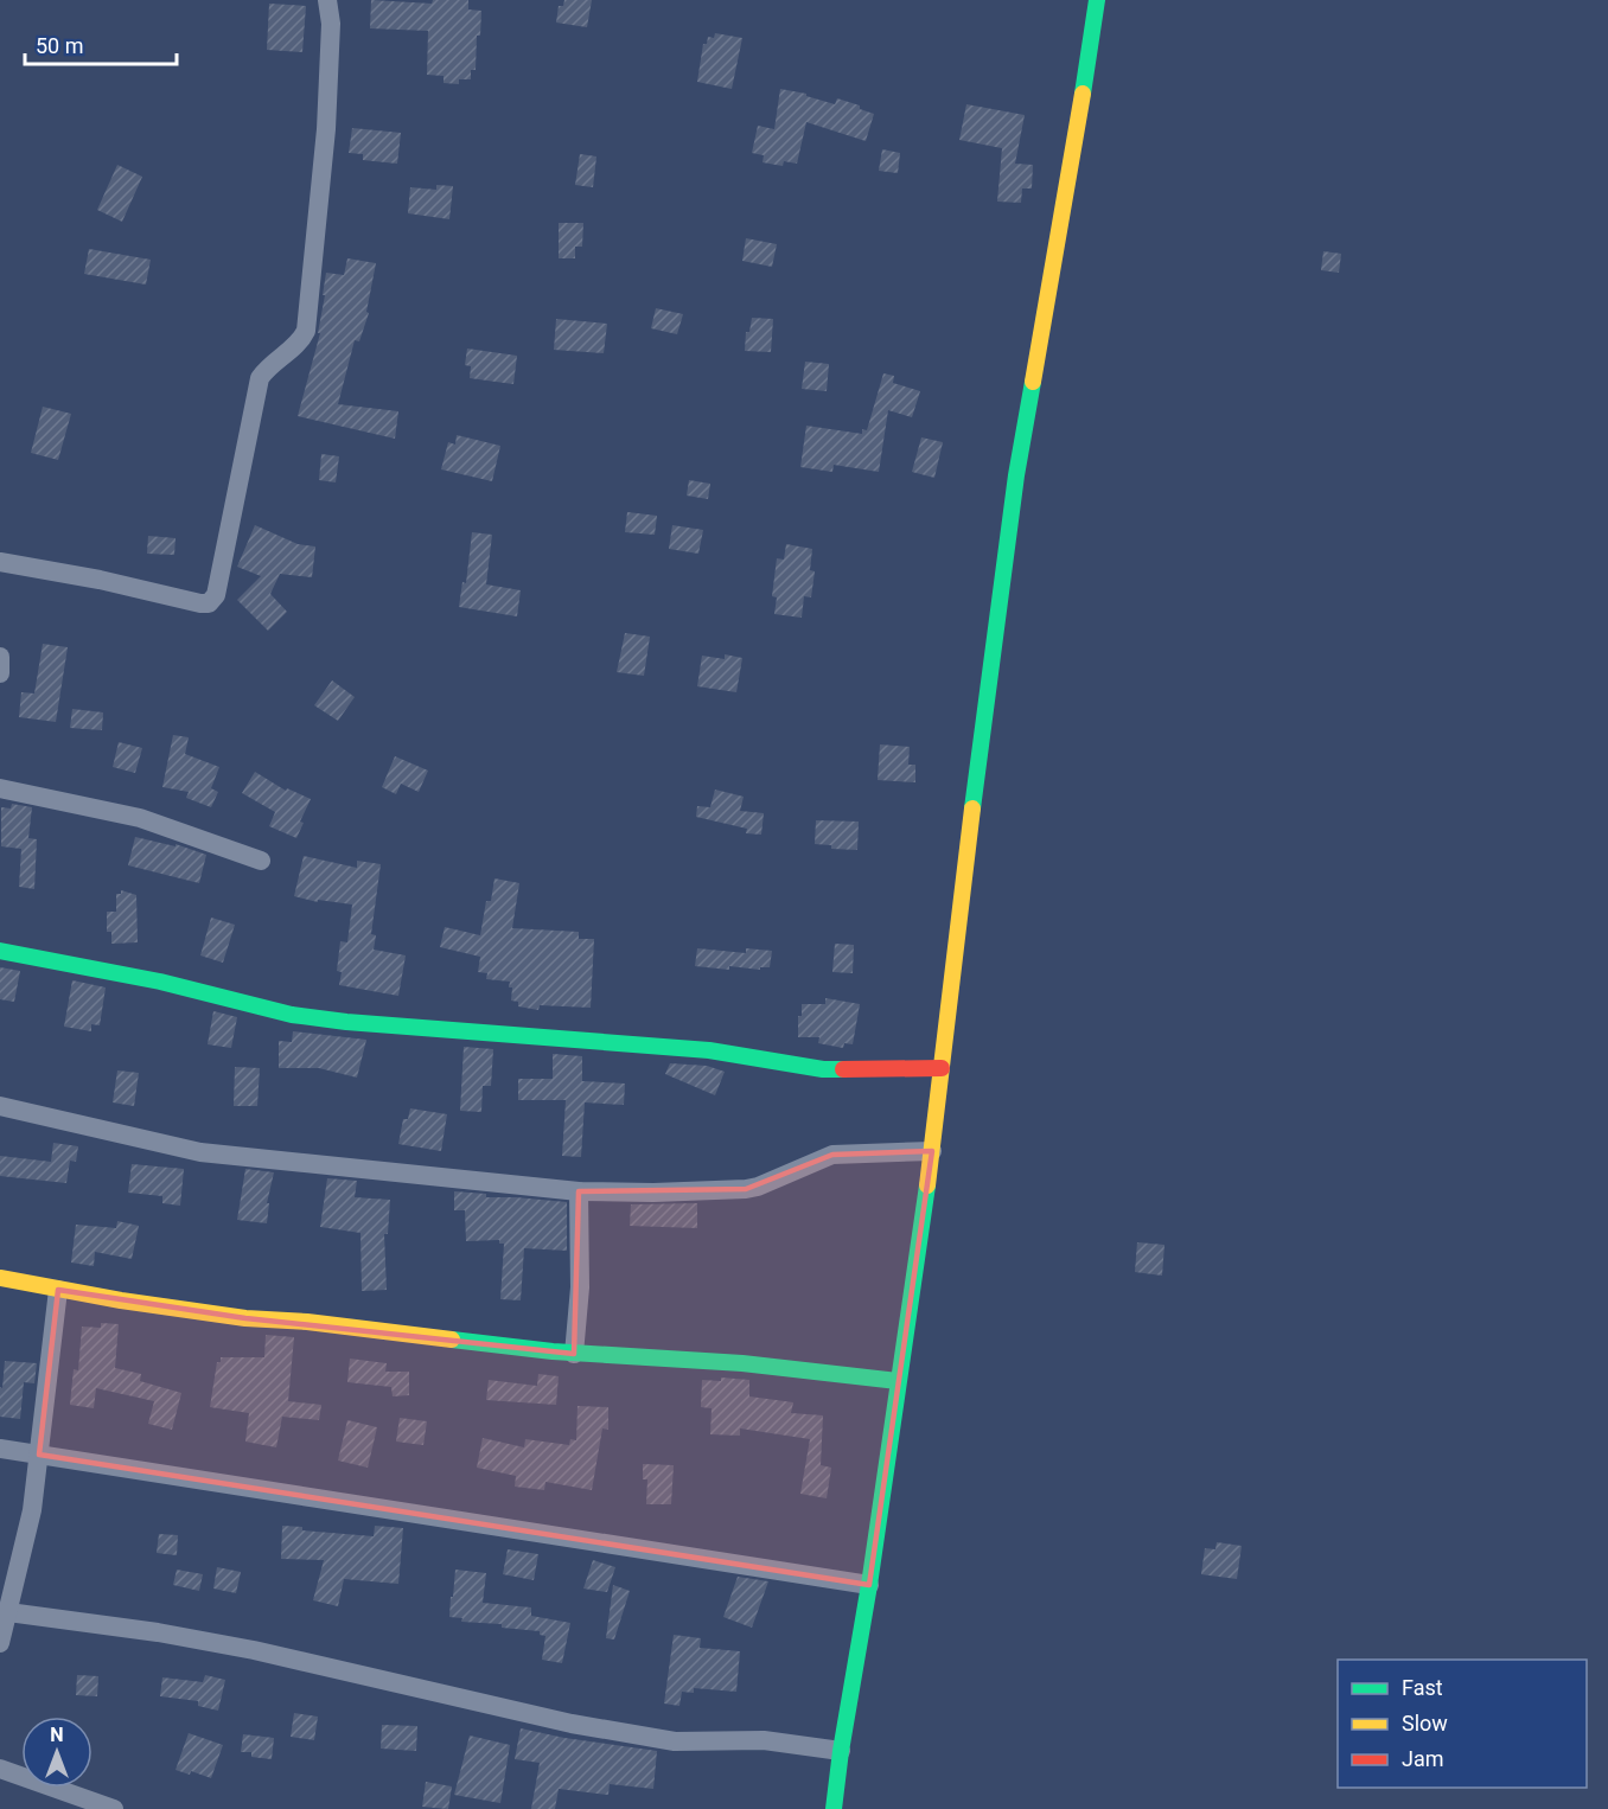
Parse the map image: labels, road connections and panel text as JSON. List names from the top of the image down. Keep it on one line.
{"legend":["Fast","Slow","Jam"],"scale_bar":"50 m","north":"top"}
